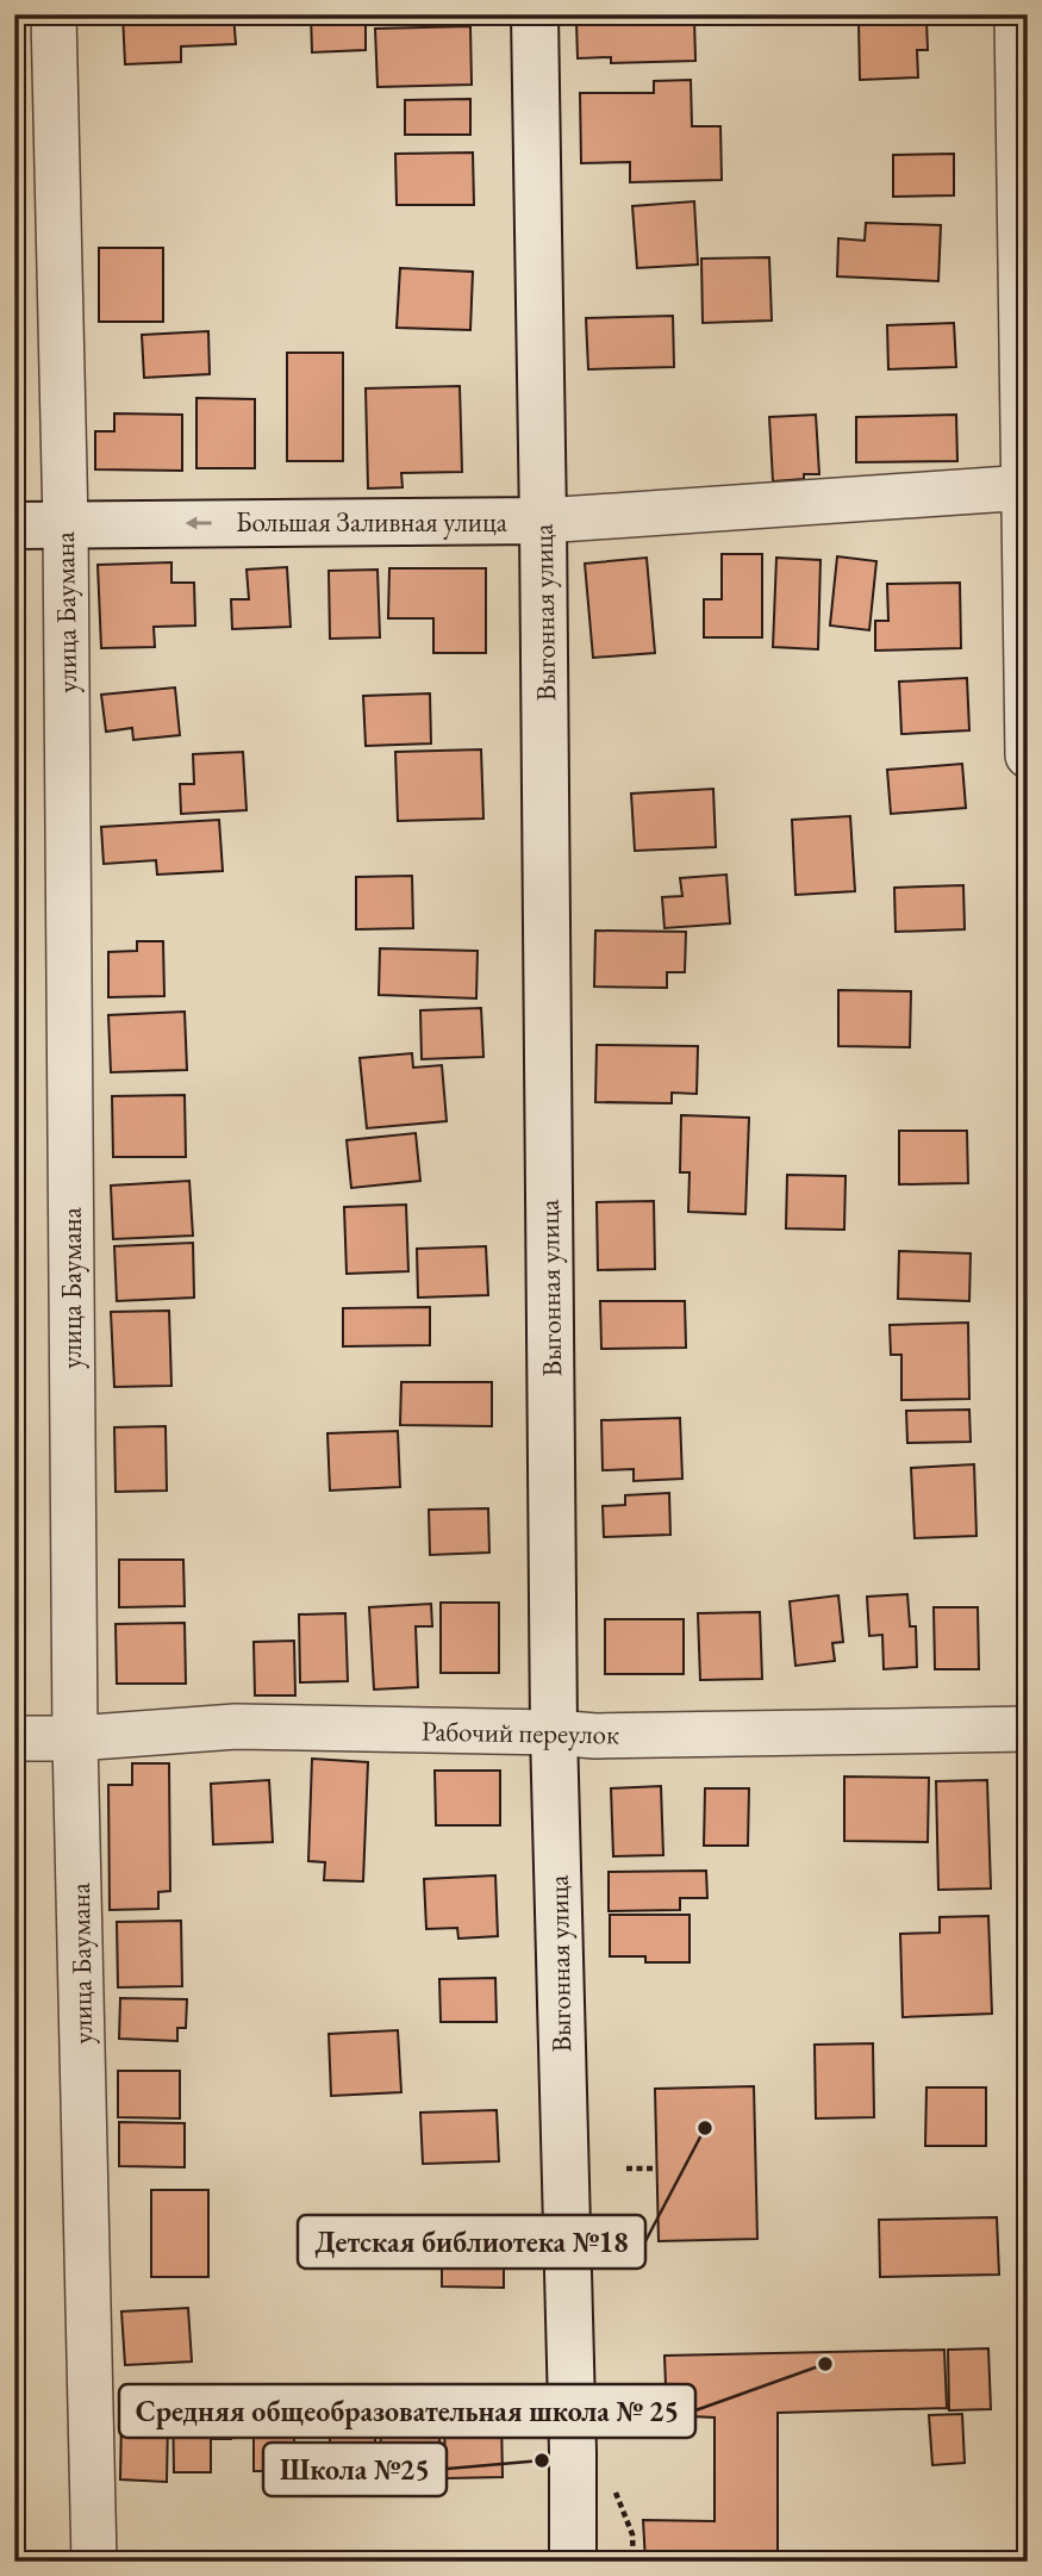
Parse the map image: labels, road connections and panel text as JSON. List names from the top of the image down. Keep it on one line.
{"streets":{"street":["Большая Заливная улица","улица Баумана","Выгонная улица","Рабочий переулок"]},"crossings":[["Большая Заливная улица","улица Баумана"],["Большая Заливная улица","Выгонная улица"],["улица Баумана","Рабочий переулок"],["Выгонная улица","Рабочий переулок"]],"one_way":["Большая Заливная улица"],"places":["Детская библиотека №18","Средняя общеобразовательная школа № 25","Школа №25"]}
